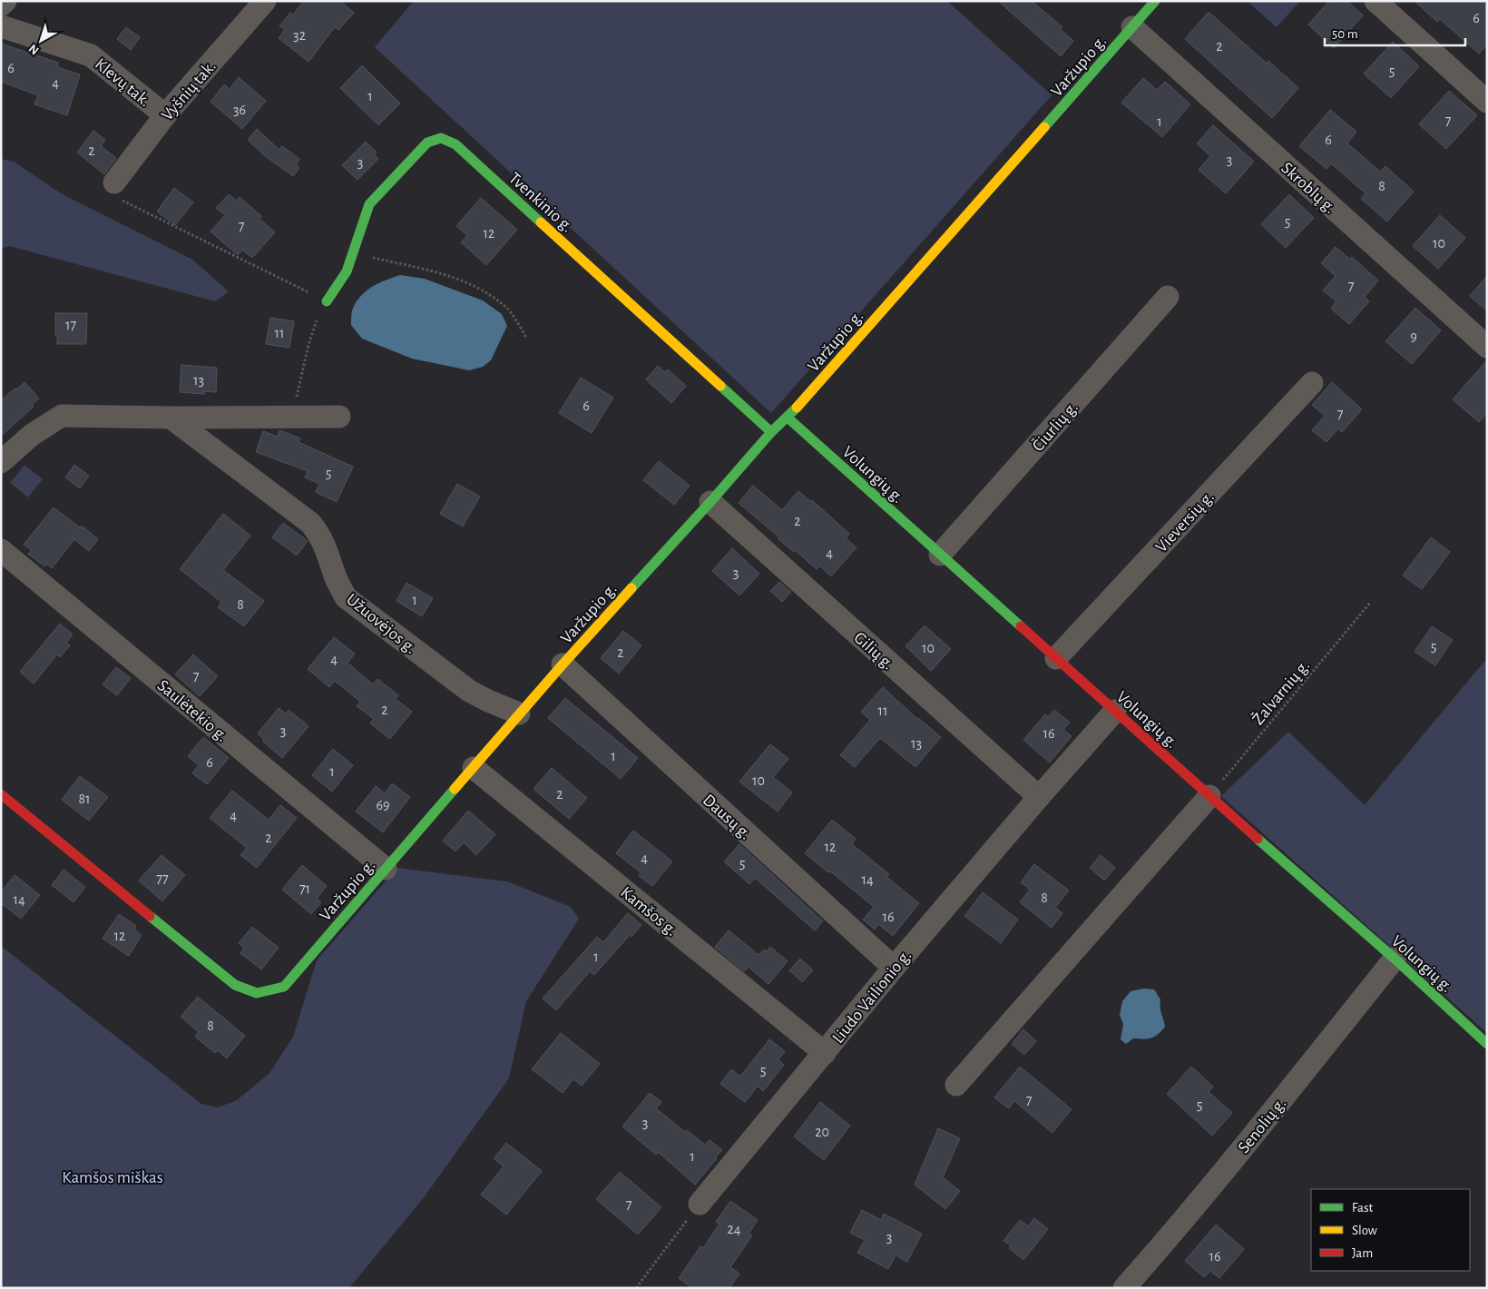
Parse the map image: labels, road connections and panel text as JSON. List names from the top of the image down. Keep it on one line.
{"streets":{"street":["Varžupio g.","Klevų tak.","Vyšnių tak.","Skroblų g.","Tvenkinio g.","Čiurlių g.","Volungių g.","Vieversių g.","Užuovėjos g.","Gilių g.","Saulėtekio g.","Dausų g.","Kamšos g.","Liudo Vailionio g.","Senolių g."],"path":["Žalvarnių g."]},"crossings":[["Varžupio g.","Skroblų g."],["Varžupio g.","Tvenkinio g."],["Varžupio g.","Volungių g."],["Varžupio g.","Užuovėjos g."],["Varžupio g.","Gilių g."],["Varžupio g.","Saulėtekio g."],["Varžupio g.","Dausų g."],["Varžupio g.","Kamšos g."],["Klevų tak.","Vyšnių tak."],["Čiurlių g.","Volungių g."],["Volungių g.","Vieversių g."],["Volungių g.","Žalvarnių g."],["Volungių g.","Liudo Vailionio g."],["Volungių g.","Senolių g."],["Gilių g.","Liudo Vailionio g."],["Dausų g.","Liudo Vailionio g."],["Kamšos g.","Liudo Vailionio g."]],"parks":["Kamšos miškas"],"house_numbers":["6","32","2","6","5","4","1","36","7","1","6","2","3","3","8","5","7","12","10","7","17","11","9","13","6","7","5","2","4","3","1","8","5","10","2","4","7","2","11","3","16","13","1","6","1","10","2","81","69","4","2","12","4","5","77","14","71","8","14","16","12","1","8","5","7","5","3","20","1","7","24","3","16"],"legend":["Fast","Slow","Jam"],"scale_bar":"50 m","north":"bottom left"}
